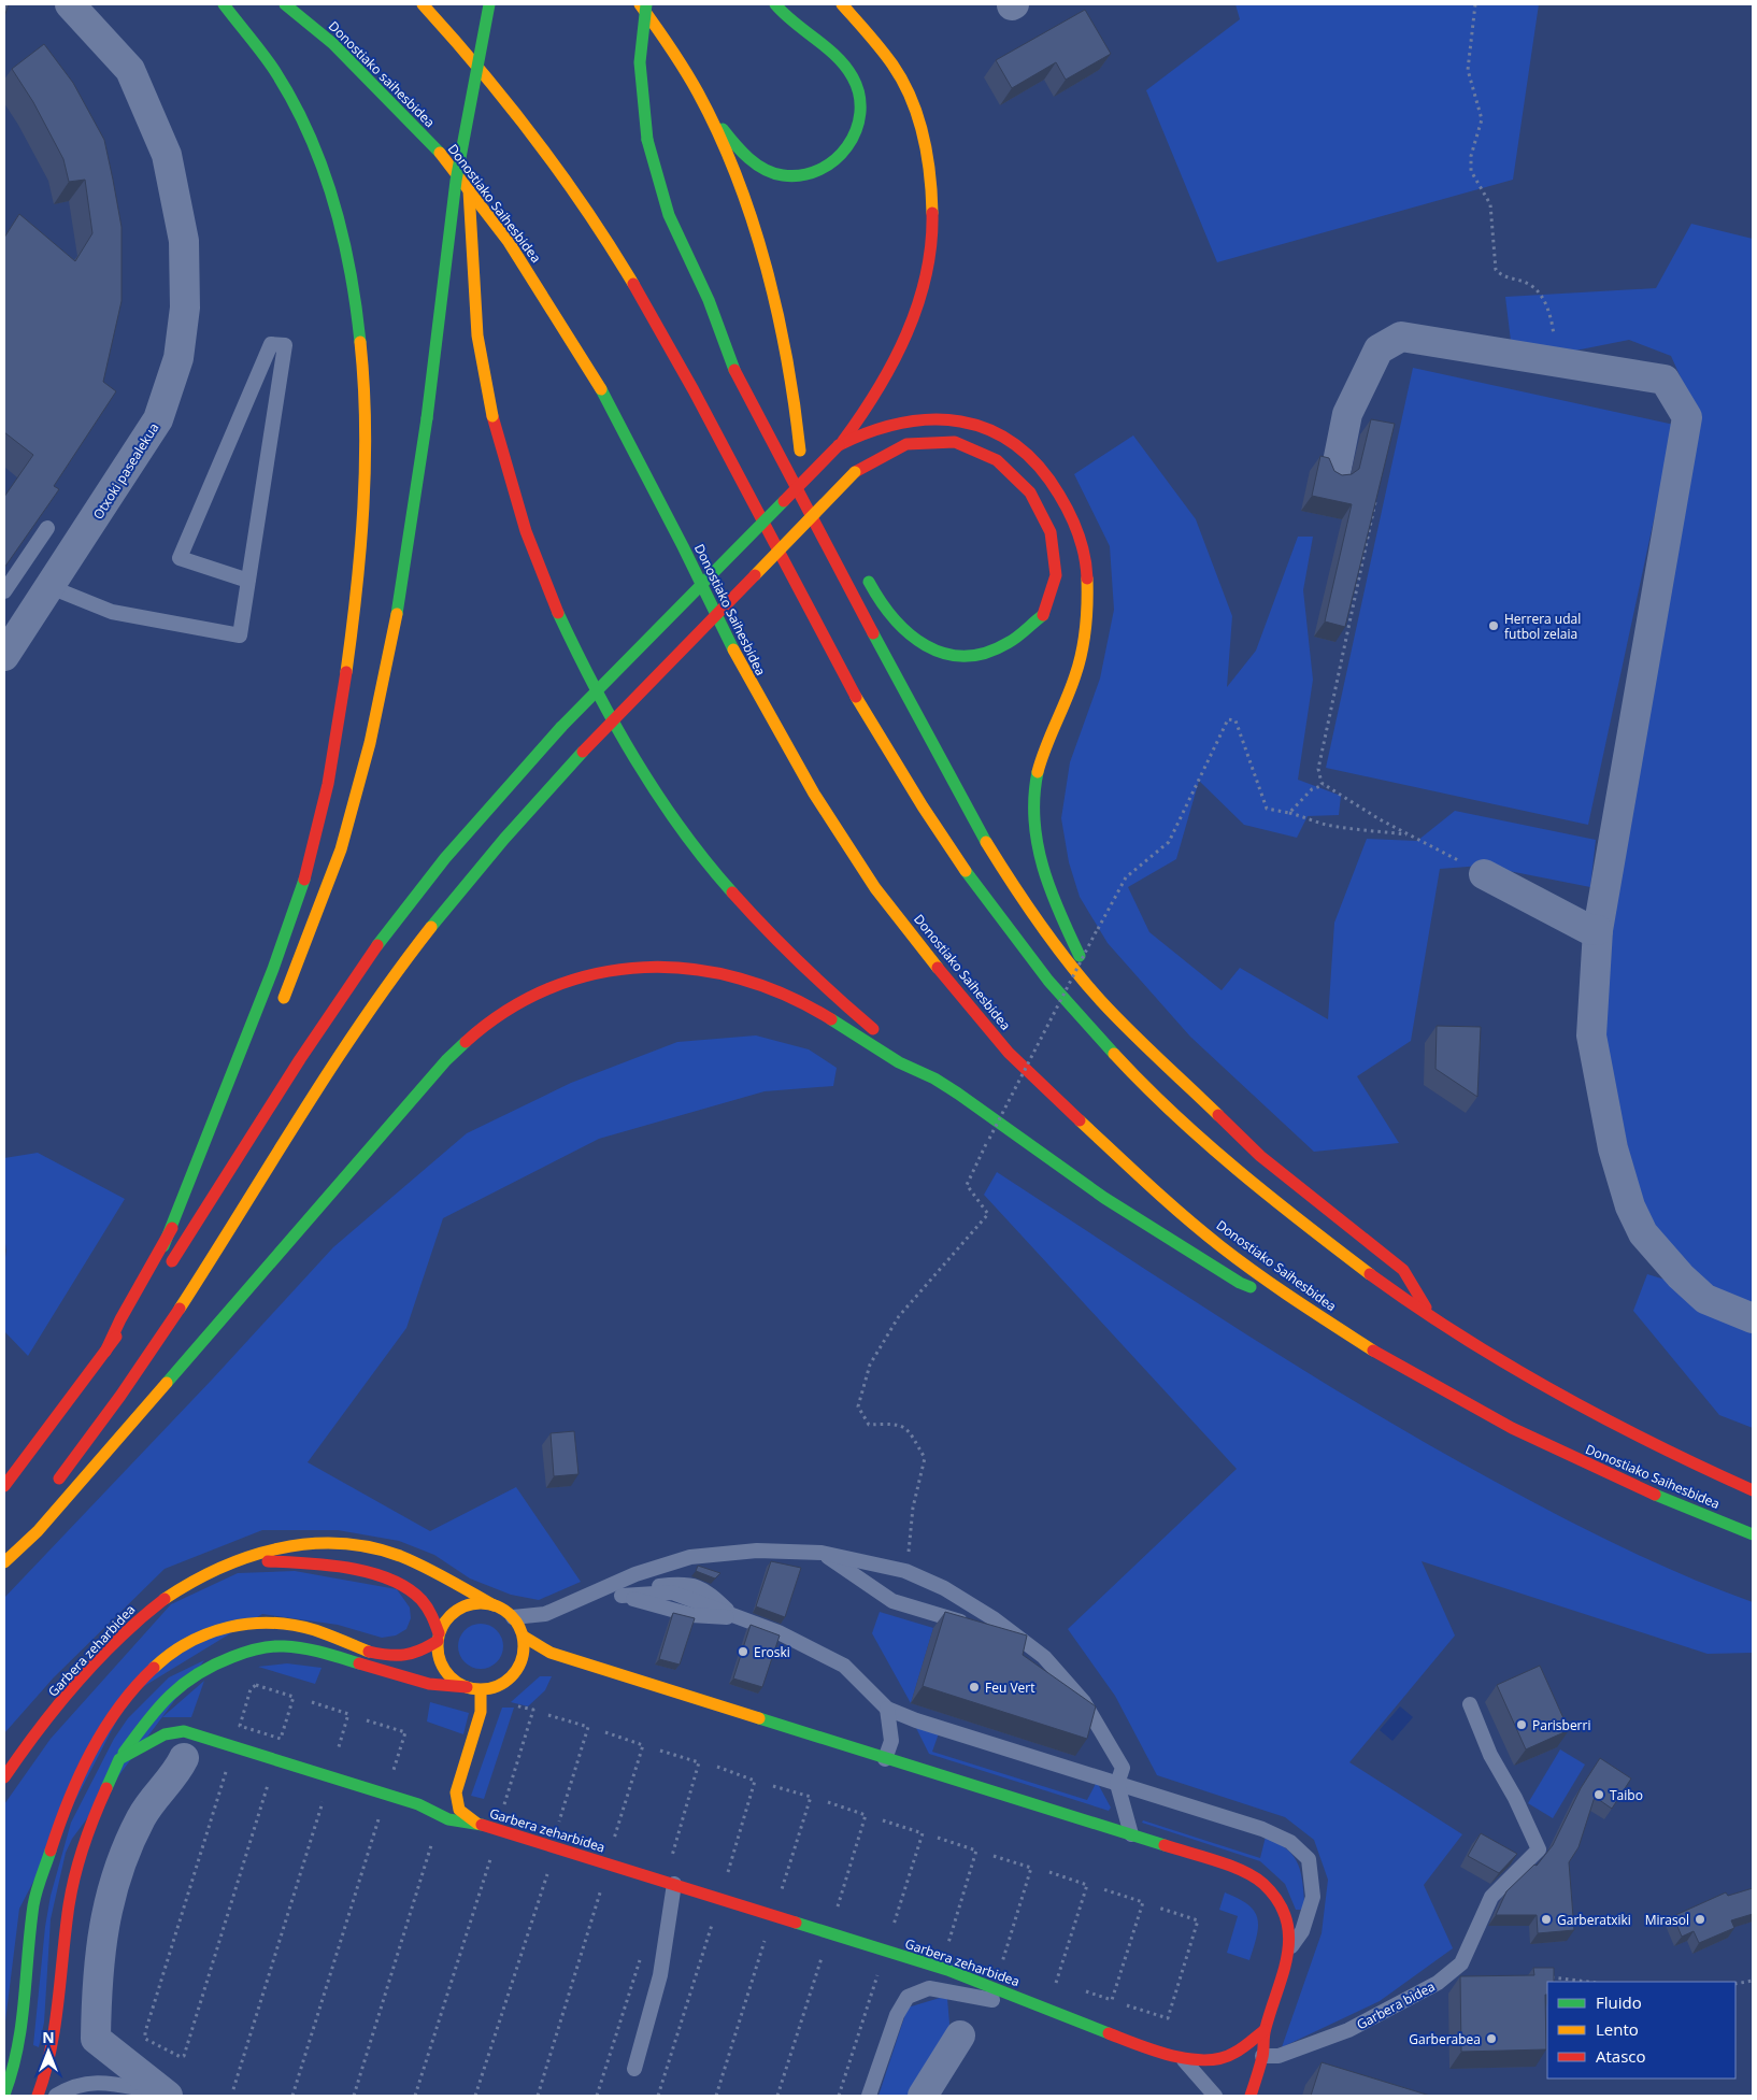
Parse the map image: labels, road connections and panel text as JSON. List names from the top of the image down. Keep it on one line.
{"streets":{"main road":["Donostiako saihesbidea","Donostiako Saihesbidea","Garbera zeharbidea"],"street":["Otxoki pasealekua"],"lane":["Garbera bidea"]},"crossings":[["Donostiako saihesbidea","Donostiako Saihesbidea"]],"places":["Herrera udal futbol zelaia","Eroski","Feu Vert","Parisberri","Taibo","Garberatxiki","Mirasol","Garberabea"],"legend":["Fluido","Lento","Atasco"],"north":"top"}
